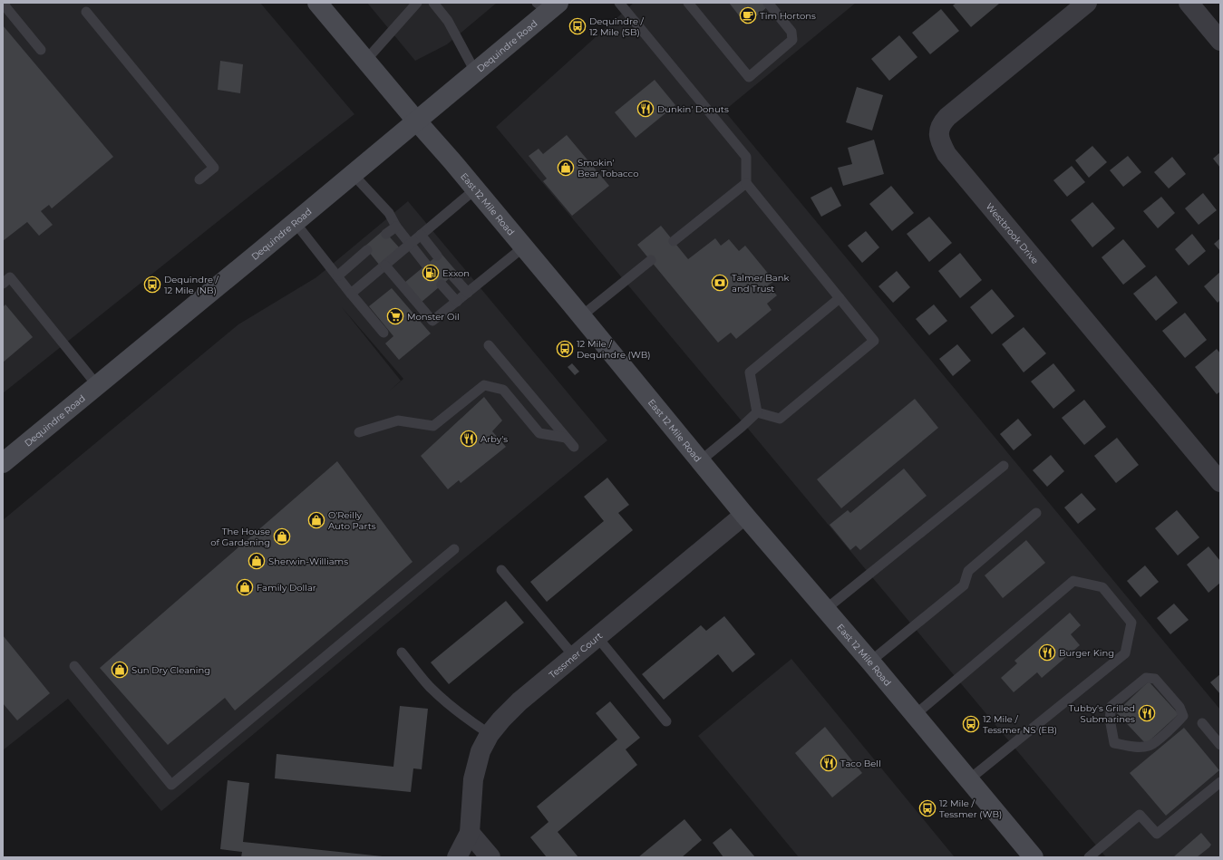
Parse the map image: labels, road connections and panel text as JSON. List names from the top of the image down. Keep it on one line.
{"streets":{"main road":["Dequindre Road","East 12 Mile Road"],"street":["Westbrook Drive","Tessmer Court"]},"crossings":[["Dequindre Road","East 12 Mile Road"],["East 12 Mile Road","Tessmer Court"]],"places":{"cafe":["Tim Hortons"],"bus stop":["Dequindre / 12 Mile (SB)","Dequindre / 12 Mile (NB)","12 Mile / Dequindre (WB)","12 Mile / Tessmer NS (EB)","12 Mile / Tessmer (WB)"],"restaurant":["Dunkin' Donuts","Arby's","Burger King","Tubby's Grilled Submarines","Taco Bell"],"shop":["Smokin' Bear Tobacco","O'Reilly Auto Parts","The House of Gardening","Sherwin-Williams","Family Dollar","Sun Dry Cleaning"],"fuel station":["Exxon"],"bank":["Talmer Bank and Trust"],"supermarket":["Monster Oil"]}}
